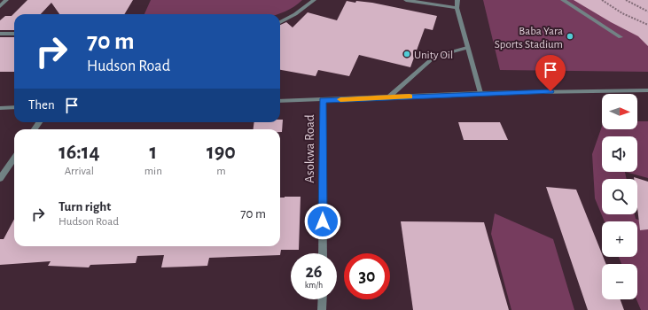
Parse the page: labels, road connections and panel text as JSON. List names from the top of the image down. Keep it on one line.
{"streets":{"street":["Asokwa Road"]},"places":["Baba Yara Sports Stadium","Unity Oil"],"north":"right","page":{"turn":["70 m","Hudson Road"],"then":"Then","map_buttons":["+","−"],"eta":["16:14","Arrival","1","min","190","m"],"list":[{"name":"Turn right","note":"Hudson Road","value":"70 m"}],"speed":"26 km/h","limit":"30"}}
